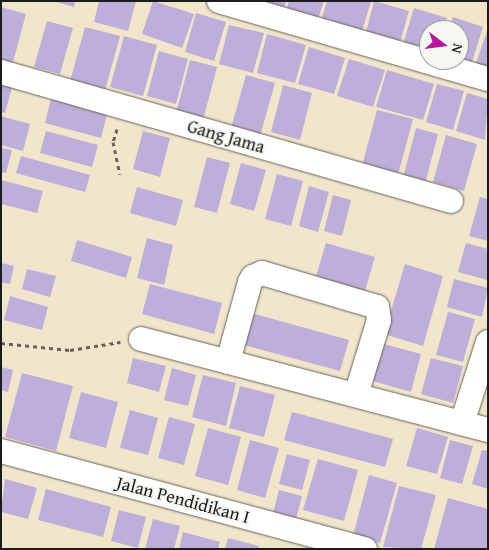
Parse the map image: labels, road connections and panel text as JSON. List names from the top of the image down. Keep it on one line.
{"streets":{"street":["Gang Jama","Jalan Pendidikan I"]},"north":"right"}
